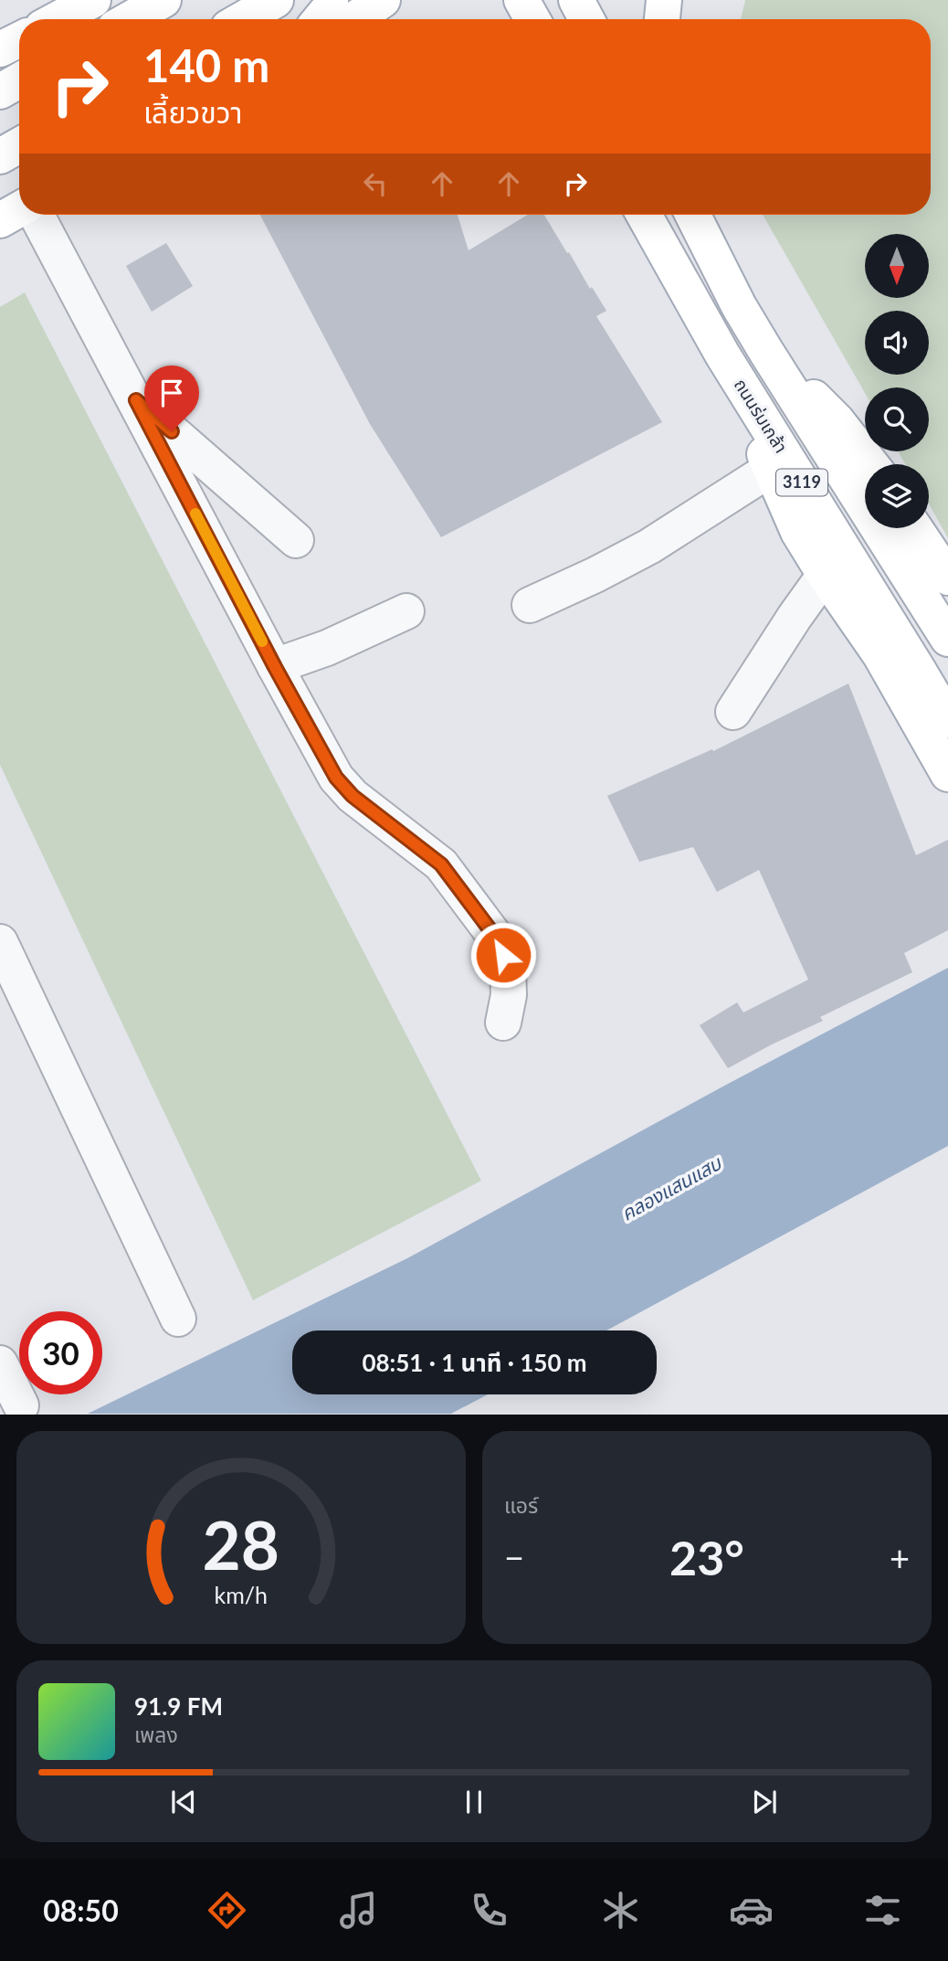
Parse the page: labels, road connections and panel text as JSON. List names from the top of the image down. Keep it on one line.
{"streets":{"main road":["ถนนร่มเกล้า","3119"]},"water":["คลองแสนแสบ"],"north":"bottom","page":{"turn":["140 m","เลี้ยวขวา"],"limit":"30","trip":"08:51 · 1 นาที · 150 m","tile":"แอร์","heat":["−","23°","+"],"song":["91.9 FM","เพลง"],"tabs":"08:50","gauge":["28","km/h"]}}
